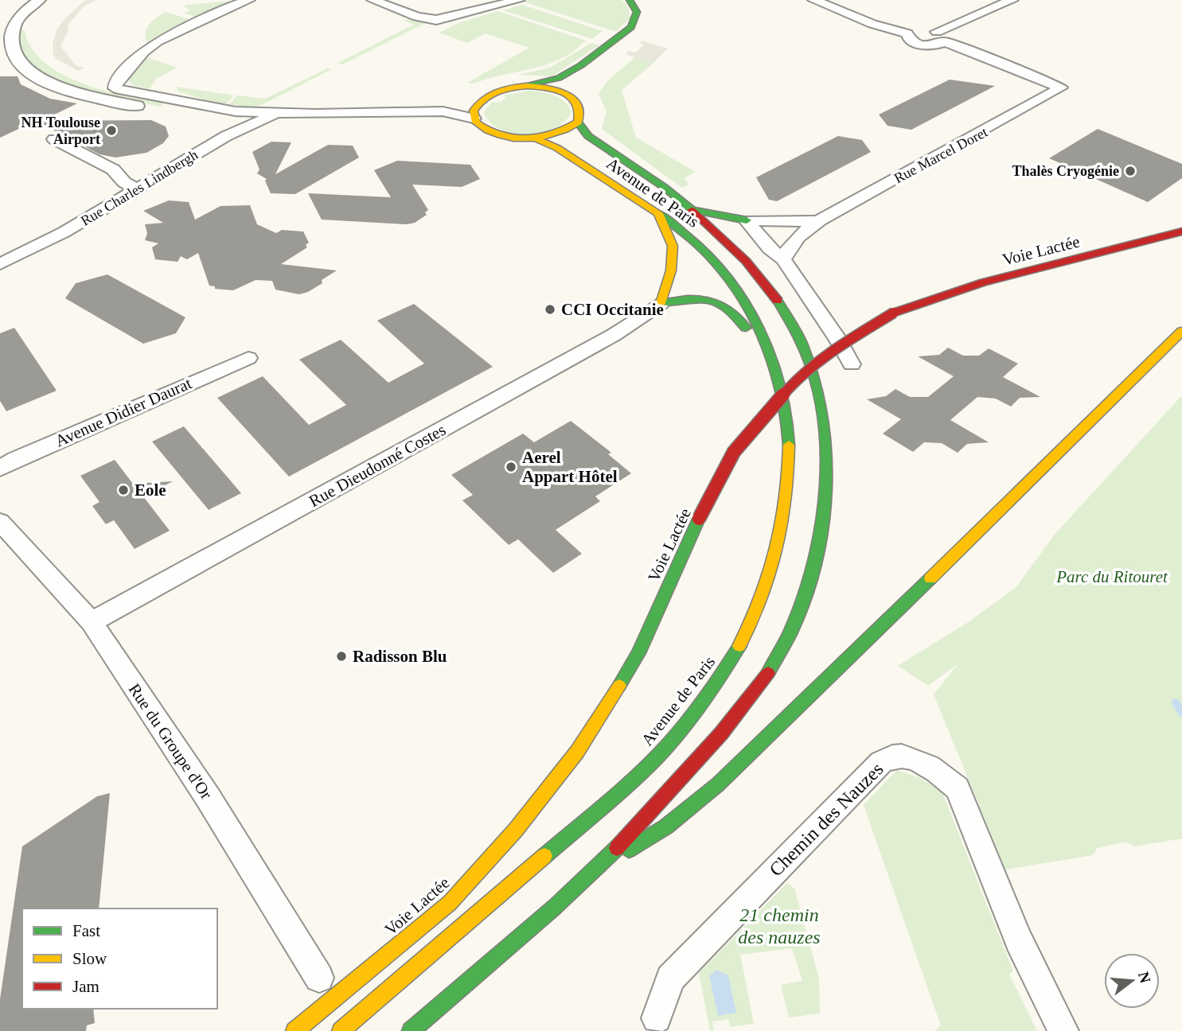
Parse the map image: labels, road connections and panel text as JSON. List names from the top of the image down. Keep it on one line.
{"streets":{"main road":["Avenue de Paris","Voie Lactée"],"street":["Rue Marcel Doret","Rue Charles Lindbergh","Avenue Didier Daurat","Rue Dieudonné Costes","Rue du Groupe d'Or","Chemin des Nauzes"]},"crossings":[["Rue Dieudonné Costes","Rue du Groupe d'Or"]],"parks":["Parc du Ritouret","21 chemin des nauzes"],"places":["NH Toulouse Airport","Thalès Cryogénie","CCI Occitanie","Aerel Appart Hôtel","Eole","Radisson Blu"],"legend":["Fast","Slow","Jam"],"north":"right"}
